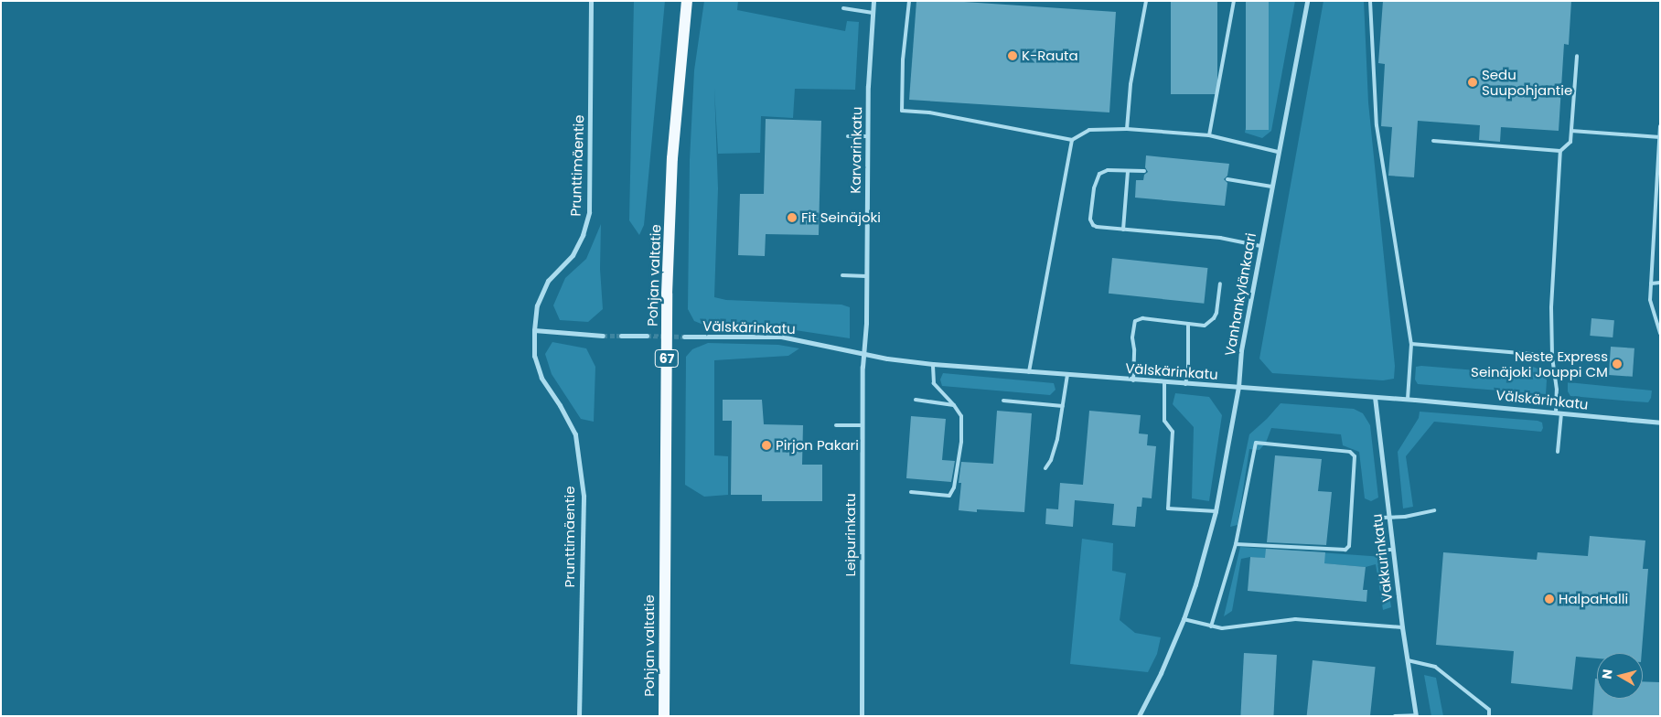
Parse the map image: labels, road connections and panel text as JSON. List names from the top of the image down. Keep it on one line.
{"streets":{"main road":["Pohjan valtatie","67"],"street":["Karvarinkatu","Prunttimäentie","Vanhankylänkaari","Välskärinkatu","Leipurinkatu","Vakkurinkatu"]},"crossings":[["Karvarinkatu","Välskärinkatu"],["Karvarinkatu","Leipurinkatu"],["Vanhankylänkaari","Välskärinkatu"],["Välskärinkatu","Leipurinkatu"],["Välskärinkatu","Vakkurinkatu"]],"places":["K-Rauta","Sedu Suupohjantie","Fit Seinäjoki","Neste Express Seinäjoki Jouppi CM","Pirjon Pakari","HalpaHalli"],"north":"left"}
